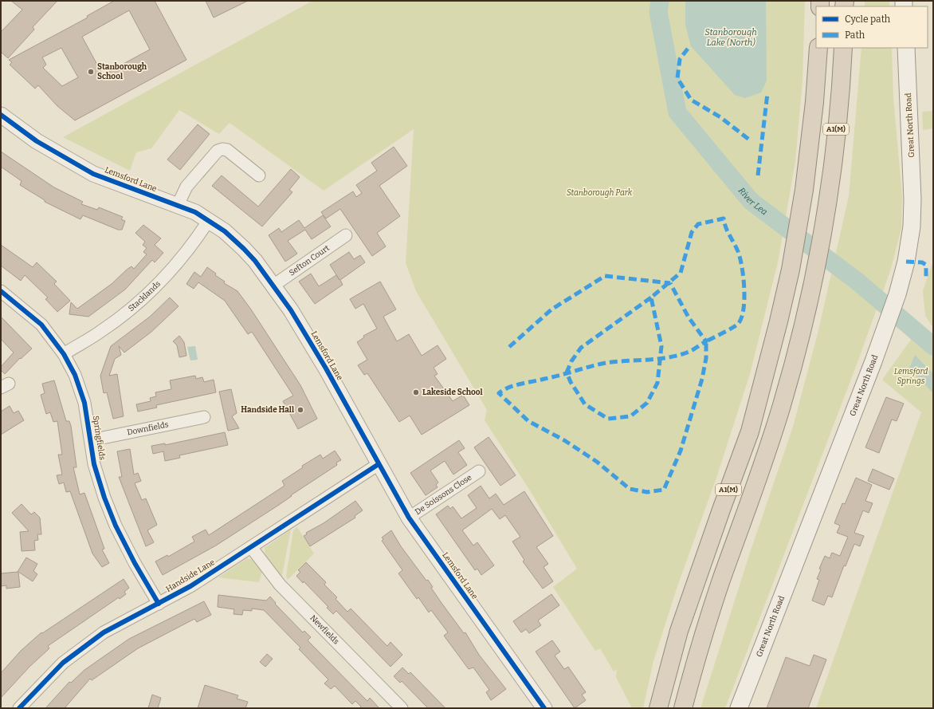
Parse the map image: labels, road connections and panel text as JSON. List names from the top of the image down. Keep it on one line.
{"streets":{"highway":["A1(M)"],"main road":["Great North Road"],"street":["Lemsford Lane","Sefton Court","Stacklands","Downfields","Springfields","De Soissons Close","Handside Lane","Newfields"]},"crossings":[["Lemsford Lane","Sefton Court"],["Lemsford Lane","Stacklands"],["Lemsford Lane","De Soissons Close"],["Lemsford Lane","Handside Lane"],["Stacklands","Springfields"],["Downfields","Springfields"],["Springfields","Handside Lane"],["Handside Lane","Newfields"]],"water":["Stanborough Lake (North)","River Lea"],"parks":["Stanborough Park","Lemsford Springs"],"places":["Stanborough School","Lakeside School","Handside Hall"],"legend":["Cycle path","Path"]}
